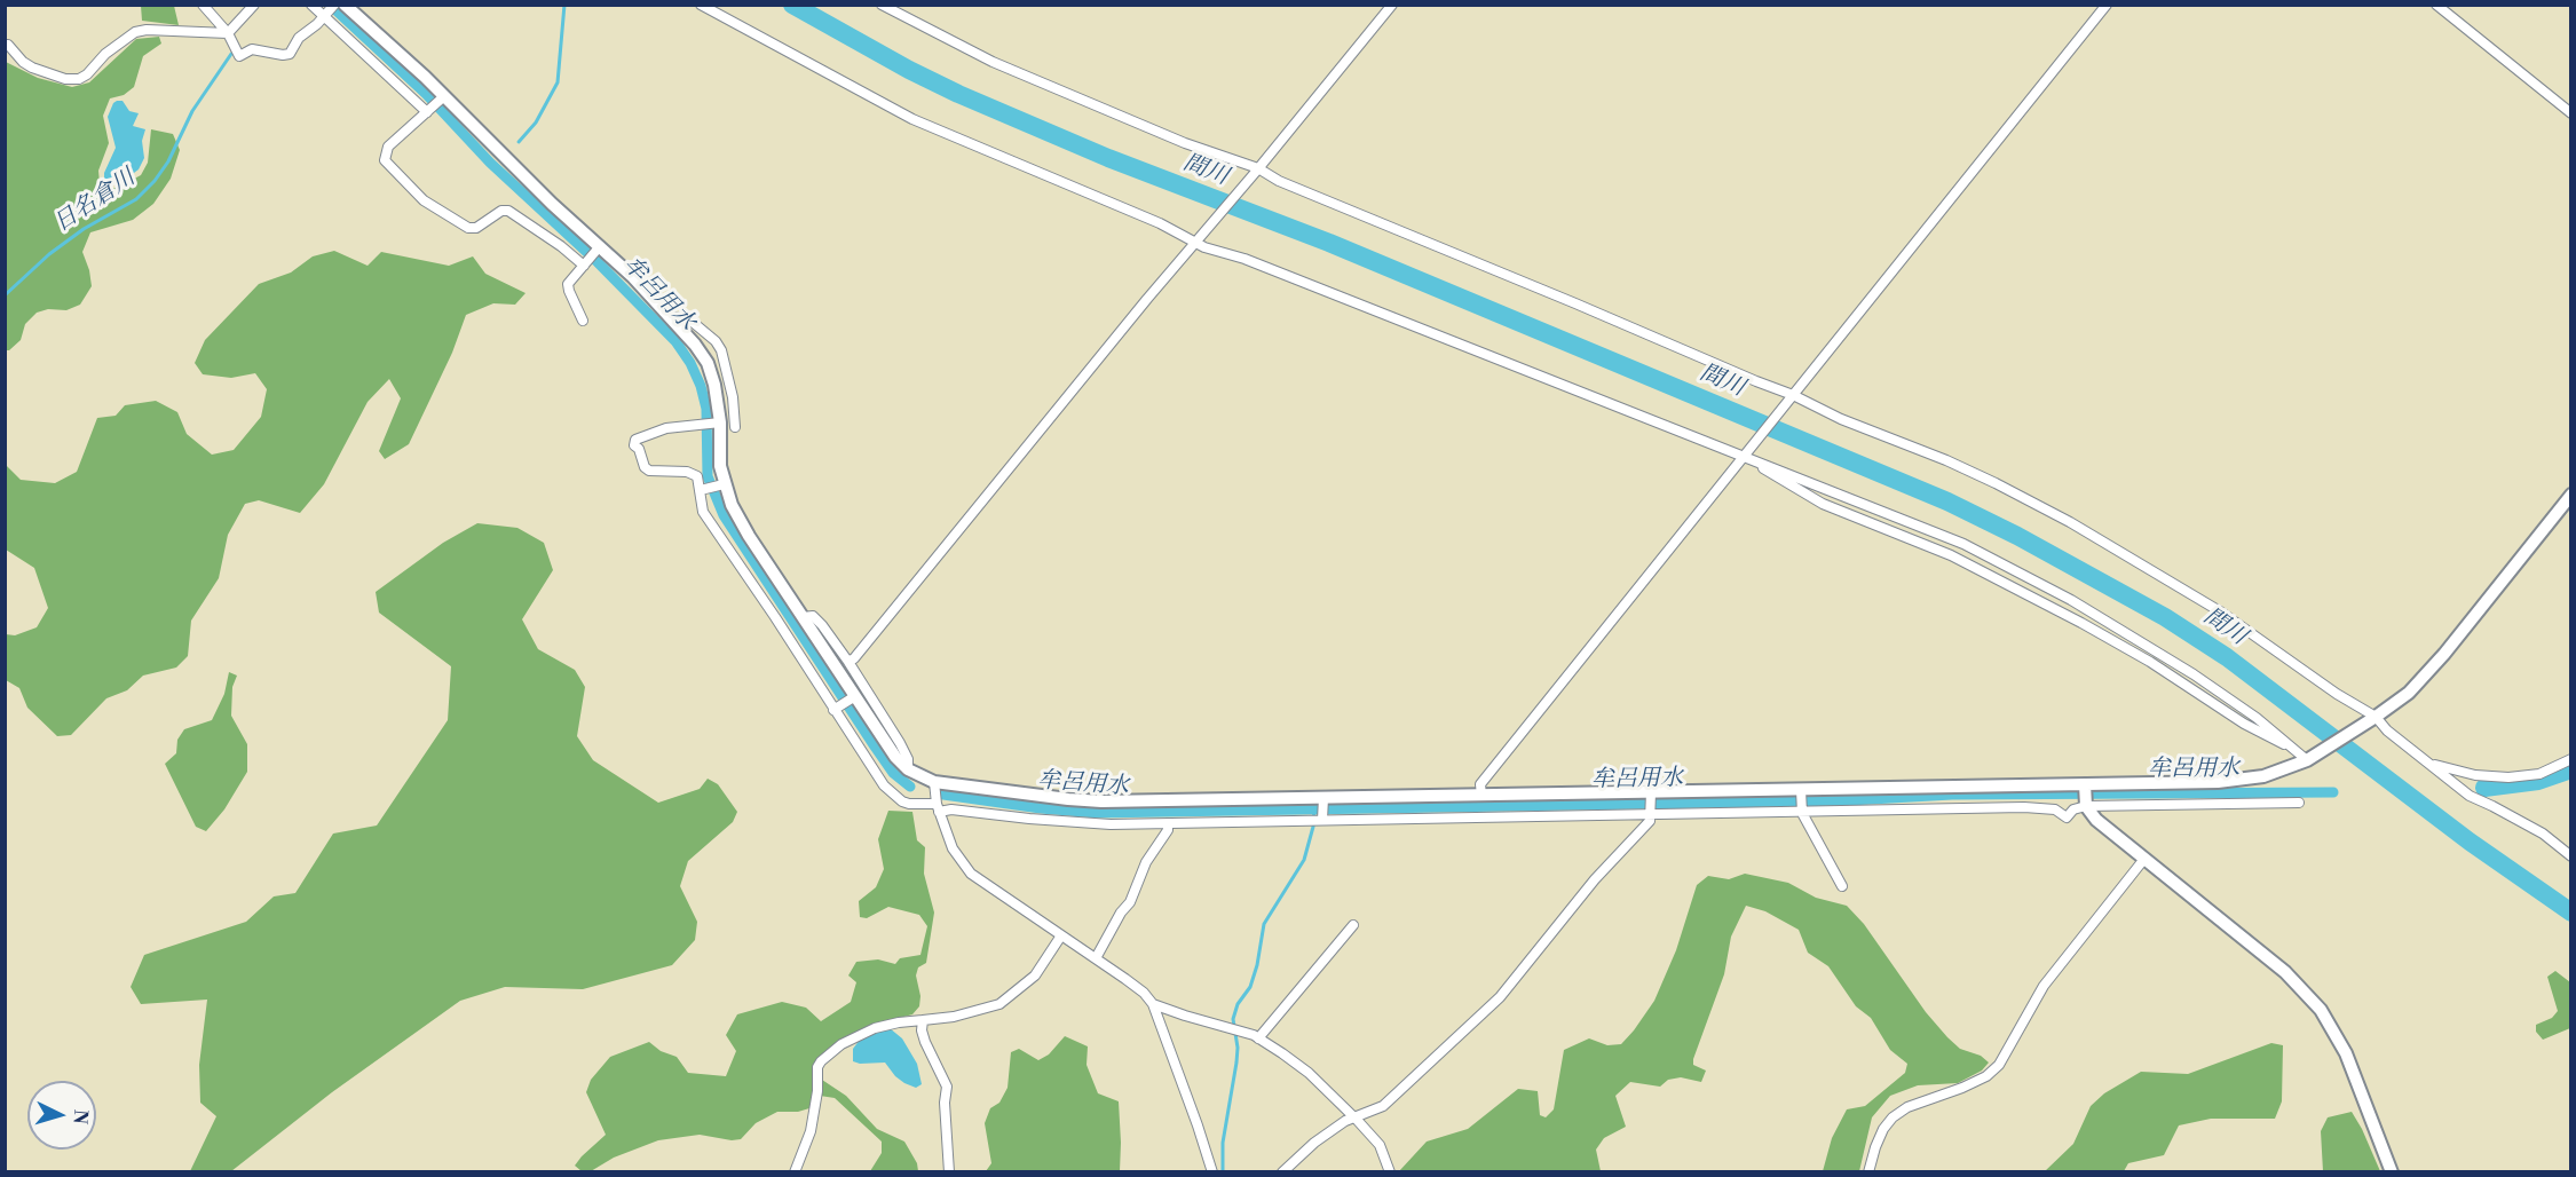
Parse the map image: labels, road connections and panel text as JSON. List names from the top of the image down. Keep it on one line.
{"water":["間川","日名倉川","牟呂用水"],"north":"right"}
